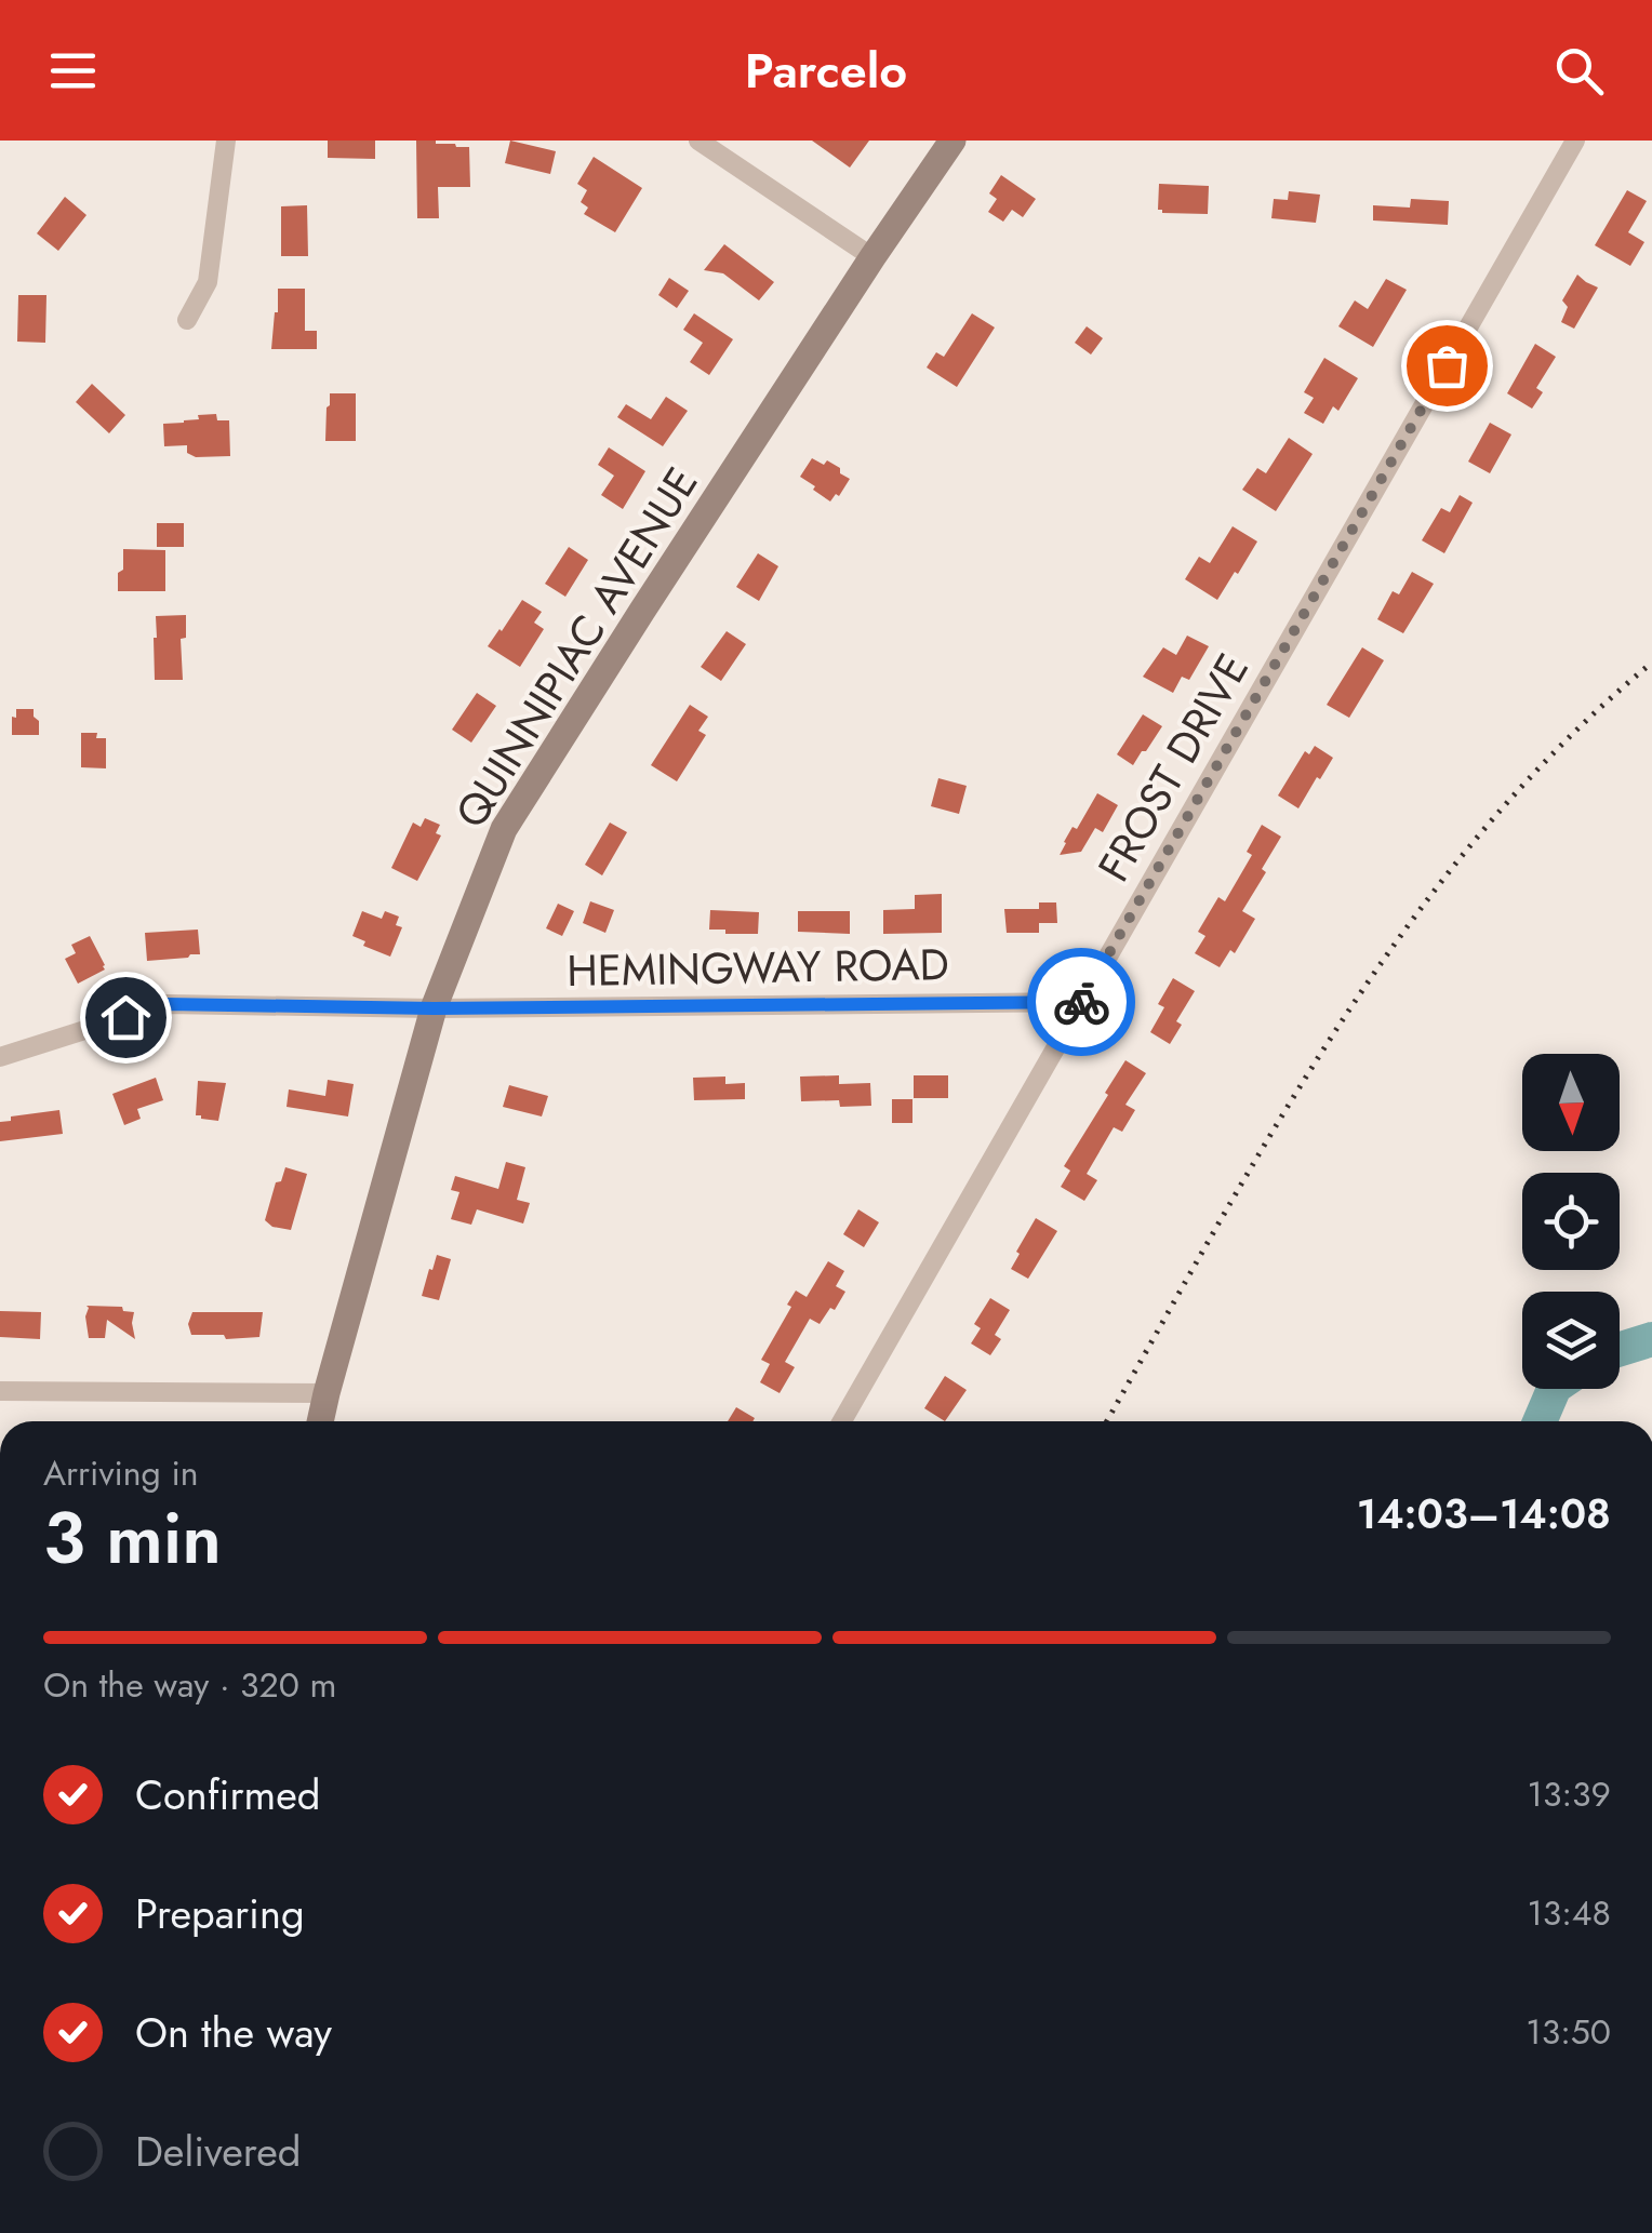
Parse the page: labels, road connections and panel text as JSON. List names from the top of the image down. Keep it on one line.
{"streets":{"main road":["QUINNIPIAC AVENUE"],"street":["FROST DRIVE","HEMINGWAY ROAD"]},"crossings":[["QUINNIPIAC AVENUE","HEMINGWAY ROAD"],["FROST DRIVE","HEMINGWAY ROAD"]],"north":"bottom","page":{"header":"Parcelo","heading":["3 min","Arriving in","14:03–14:08"],"bar":"On the way · 320 m","list":[["Confirmed","13:39"],["Preparing","13:48"],["On the way","13:50"],"Delivered"]}}
